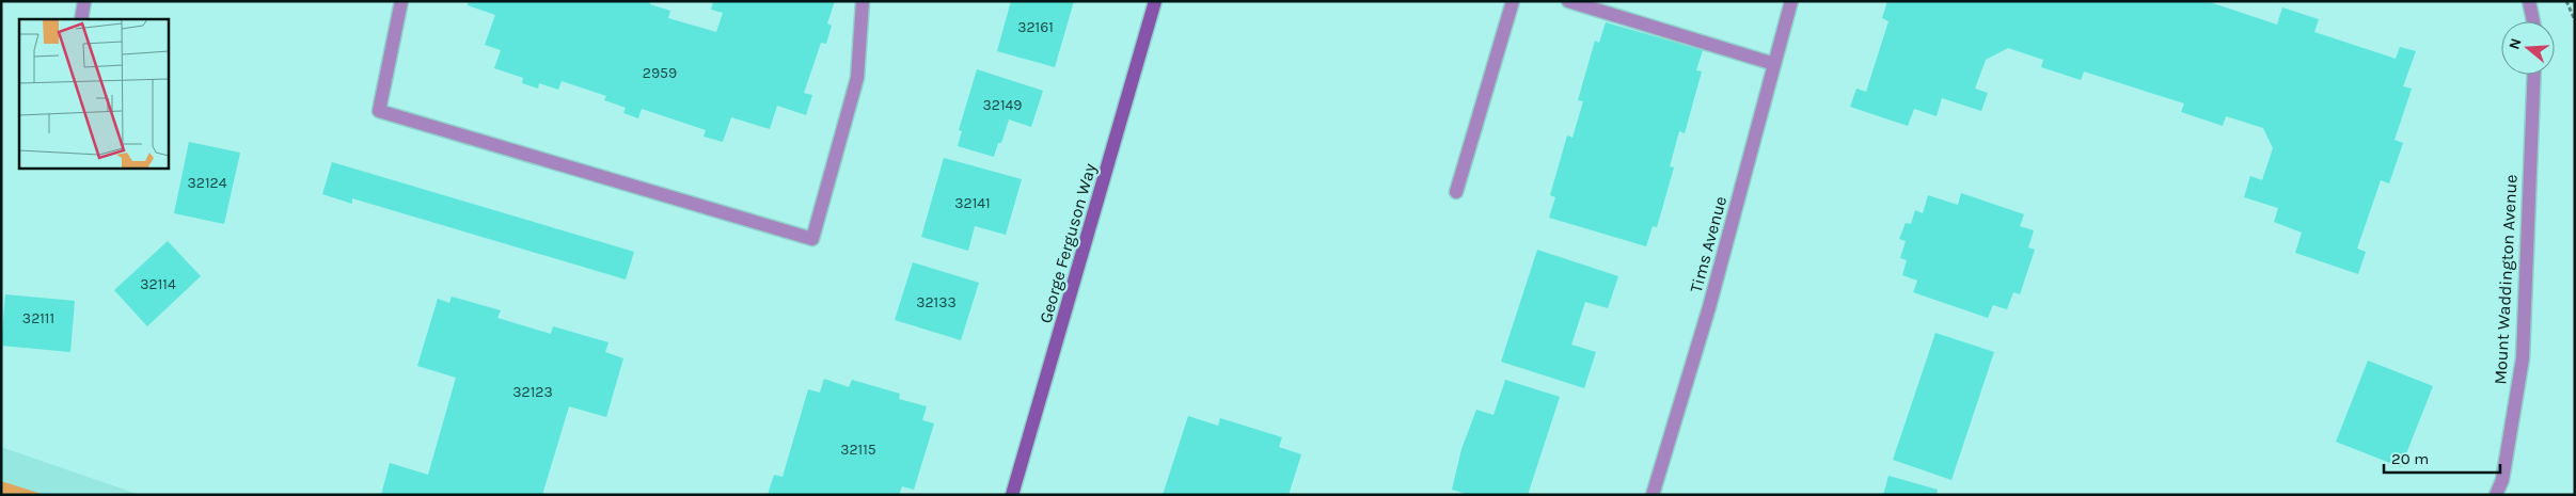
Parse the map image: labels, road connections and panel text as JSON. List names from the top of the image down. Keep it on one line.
{"streets":{"main road":["George Ferguson Way"],"street":["Tims Avenue","Mount Waddington Avenue"]},"house_numbers":["32161","2959","32149","32124","32141","32114","32133","32111","32123","32115"],"scale_bar":"20 m","north":"left"}
